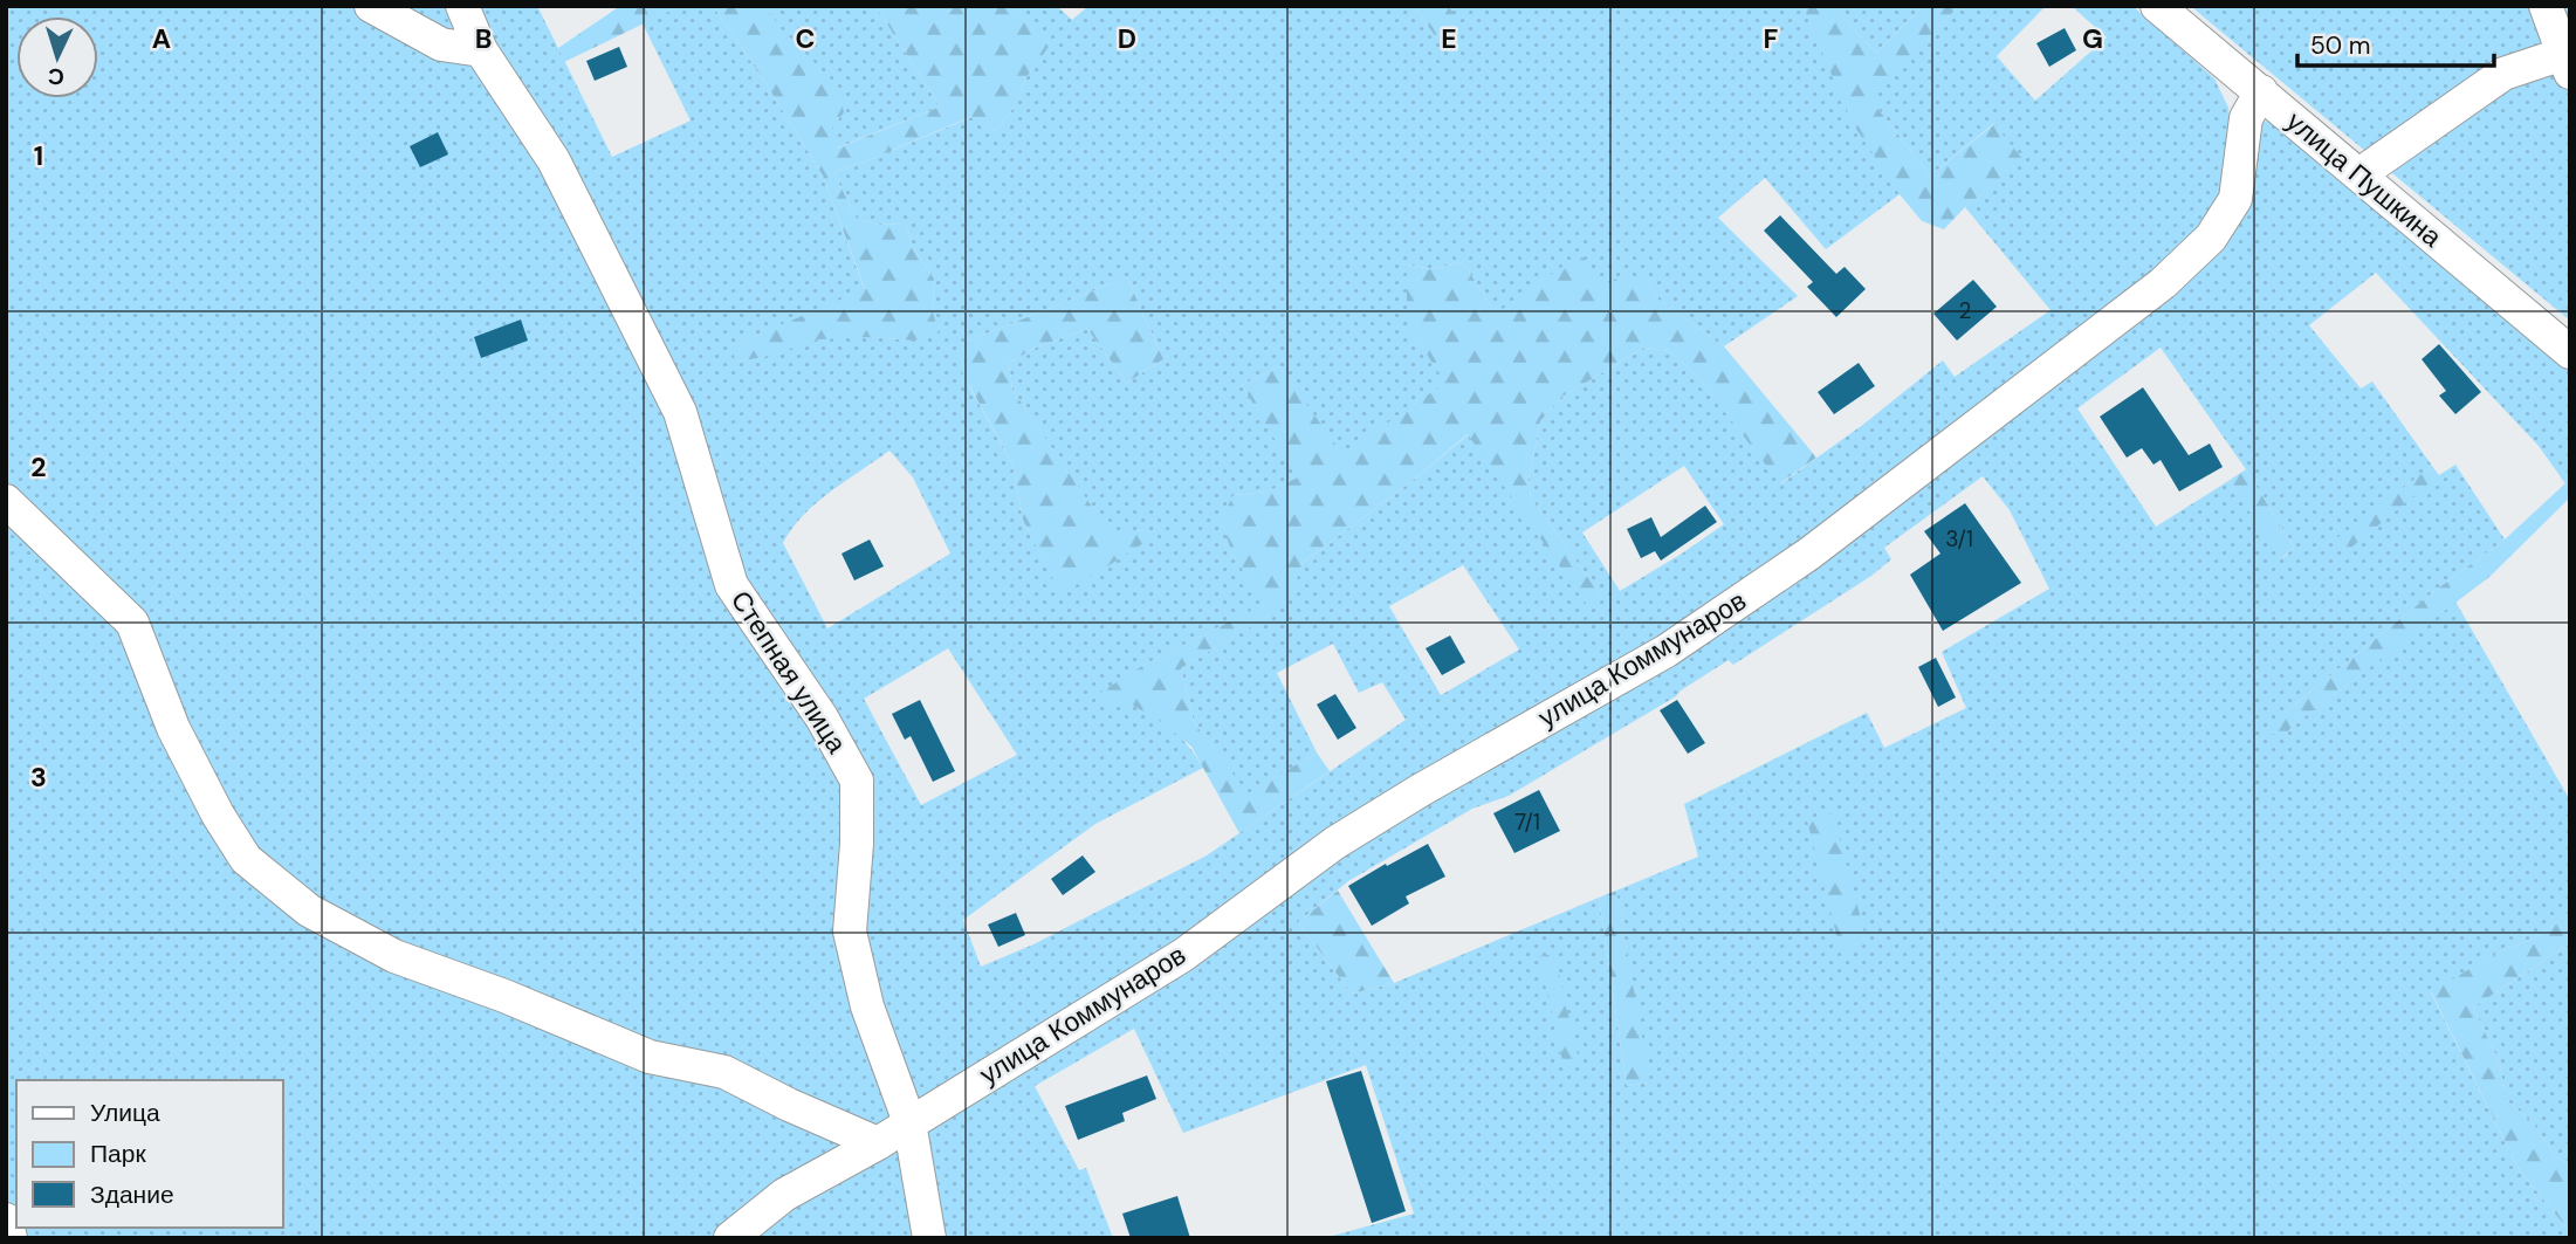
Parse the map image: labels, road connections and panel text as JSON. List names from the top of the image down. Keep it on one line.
{"streets":{"street":["улица Пушкина","улица Коммунаров","Степная улица"]},"crossings":[["улица Пушкина","улица Коммунаров"],["улица Коммунаров","Степная улица"]],"house_numbers":["2","3/1","7/1"],"legend":["Улица","Парк","Здание"],"scale_bar":"50 m","north":"bottom","grid":{"columns":["A","B","C","D","E","F","G"],"rows":["1","2","3"]}}
